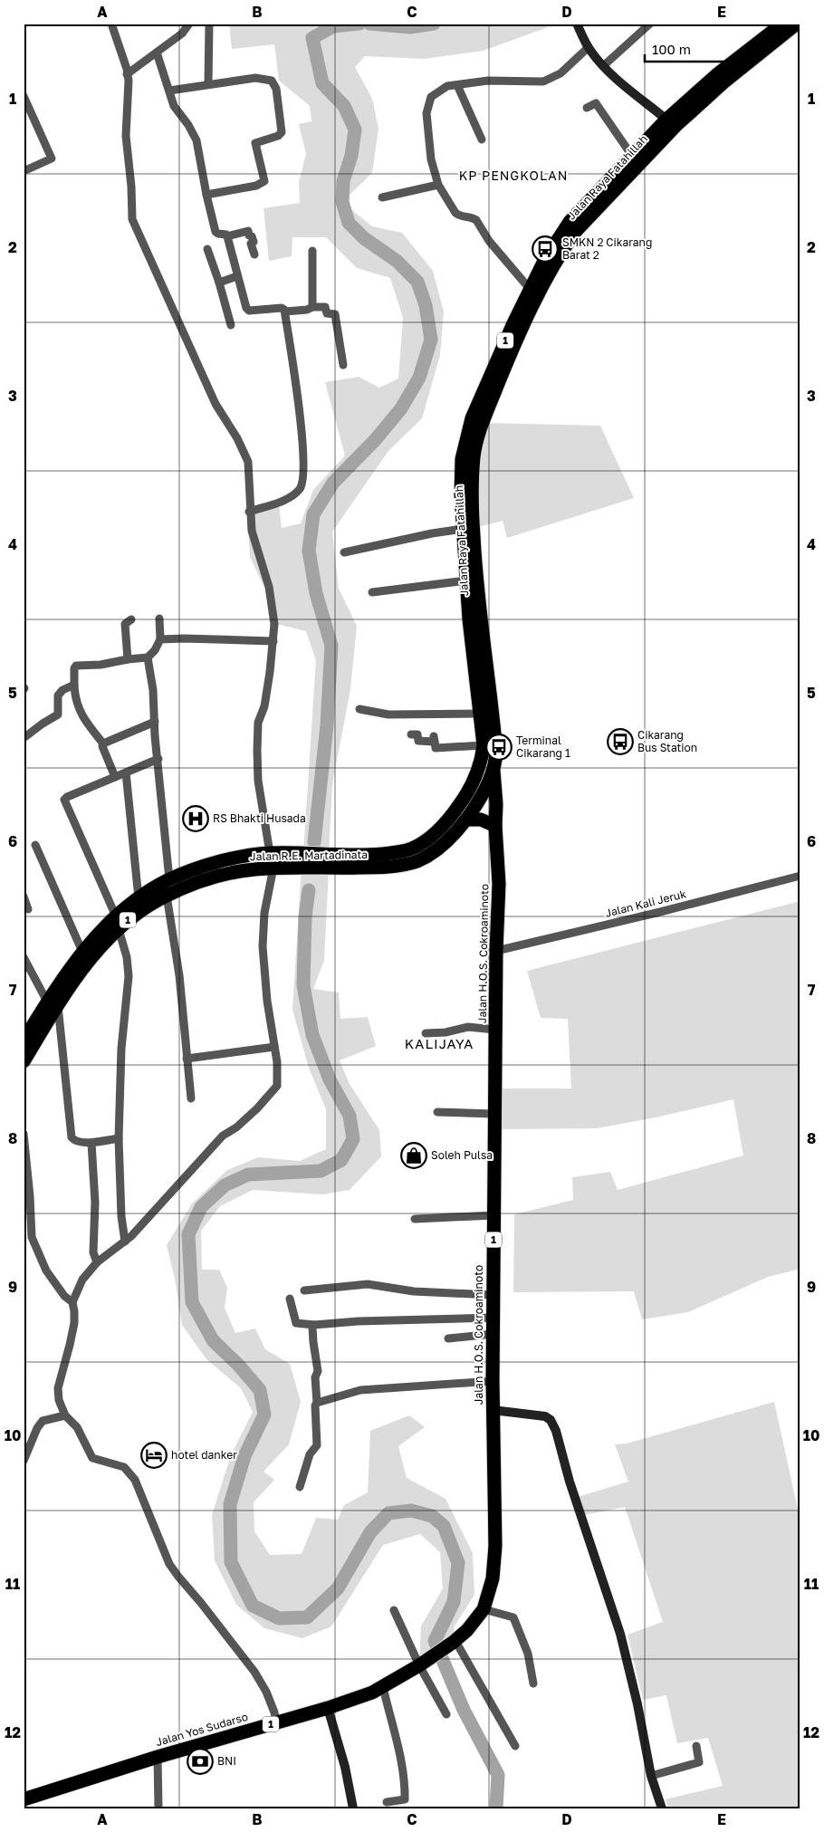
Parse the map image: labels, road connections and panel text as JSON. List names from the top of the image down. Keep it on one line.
{"streets":{"highway":["Jalan Raya Fatahillah","1","Jalan R.E. Martadinata","Jalan H.O.S. Cokroaminoto","Jalan Yos Sudarso"],"street":["Jalan Kali Jeruk"]},"crossings":[["Jalan Raya Fatahillah","Jalan R.E. Martadinata"],["Jalan Raya Fatahillah","Jalan H.O.S. Cokroaminoto"],["Jalan R.E. Martadinata","Jalan H.O.S. Cokroaminoto"],["Jalan Kali Jeruk","Jalan H.O.S. Cokroaminoto"],["Jalan H.O.S. Cokroaminoto","Jalan Yos Sudarso"]],"districts":["KP PENGKOLAN","KALIJAYA"],"places":{"bus stop":["SMKN 2 Cikarang Barat 2","Cikarang Bus Station","Terminal Cikarang 1"],"hospital":["RS Bhakti Husada"],"shop":["Soleh Pulsa"],"hotel":["hotel danker"],"bank":["BNI"]},"scale_bar":"100 m","grid":{"columns":["A","B","C","D","E"],"rows":["1","2","3","4","5","6","7","8","9","10","11","12"]}}
